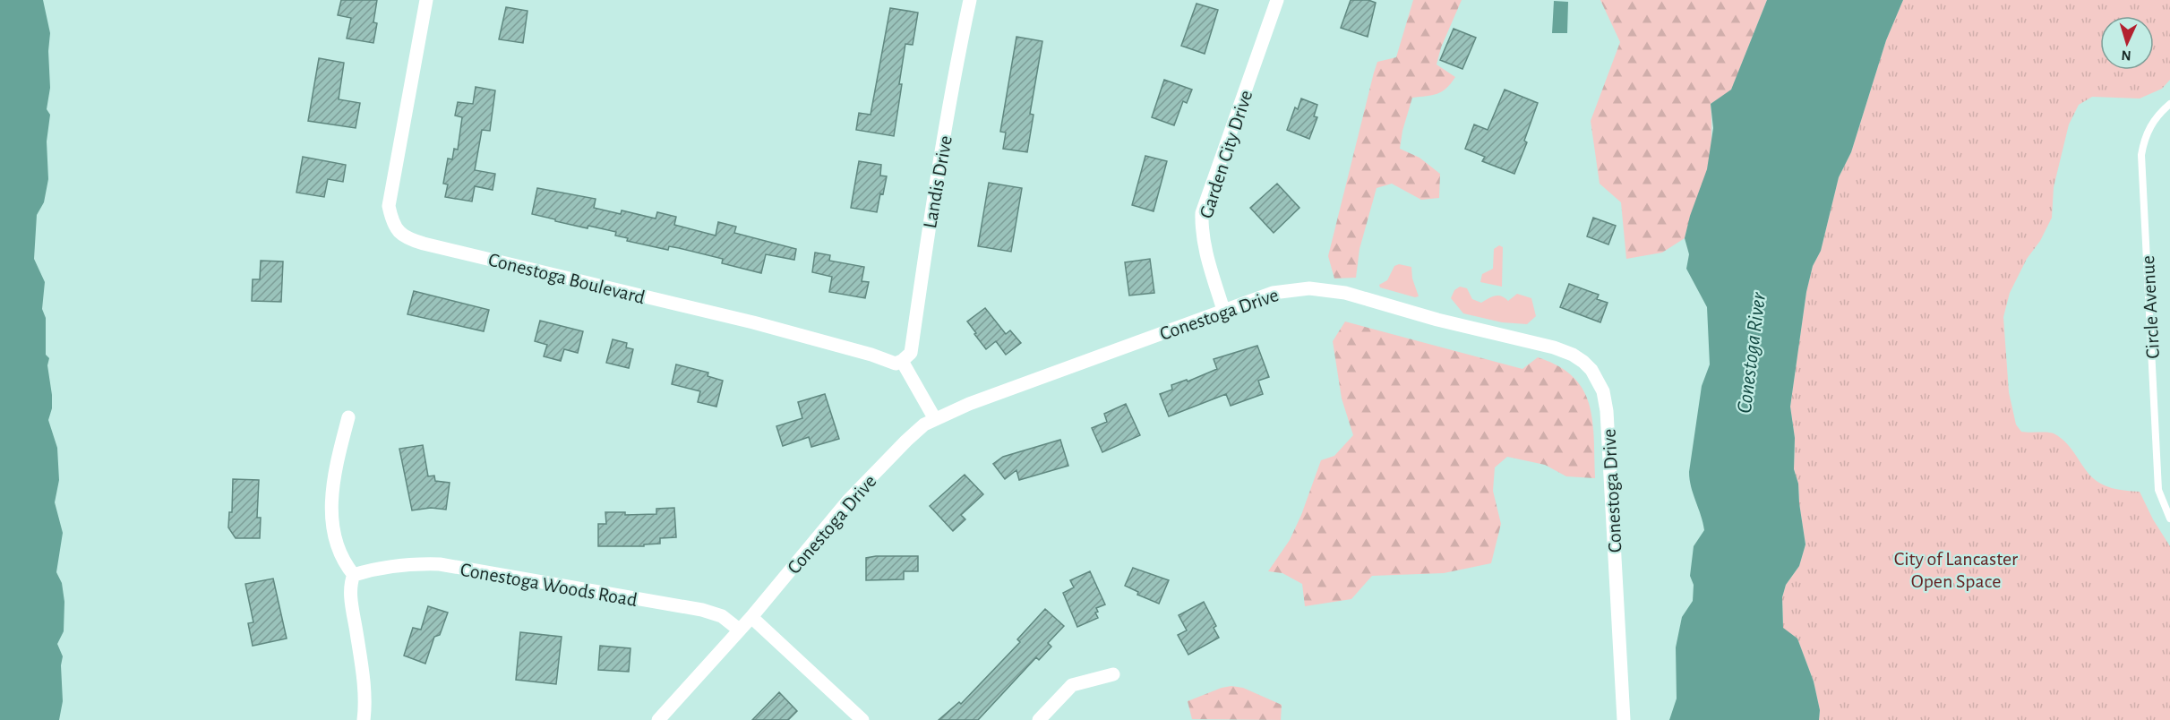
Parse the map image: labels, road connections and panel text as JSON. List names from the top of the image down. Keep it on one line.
{"streets":{"street":["Garden City Drive","Landis Drive","Conestoga Boulevard","Conestoga Drive","Conestoga Woods Road"],"lane":["Circle Avenue"]},"crossings":[["Garden City Drive","Conestoga Drive"],["Landis Drive","Conestoga Boulevard"],["Conestoga Drive","Conestoga Woods Road"]],"water":["Conestoga River"],"parks":["City of Lancaster Open Space"],"north":"bottom"}
